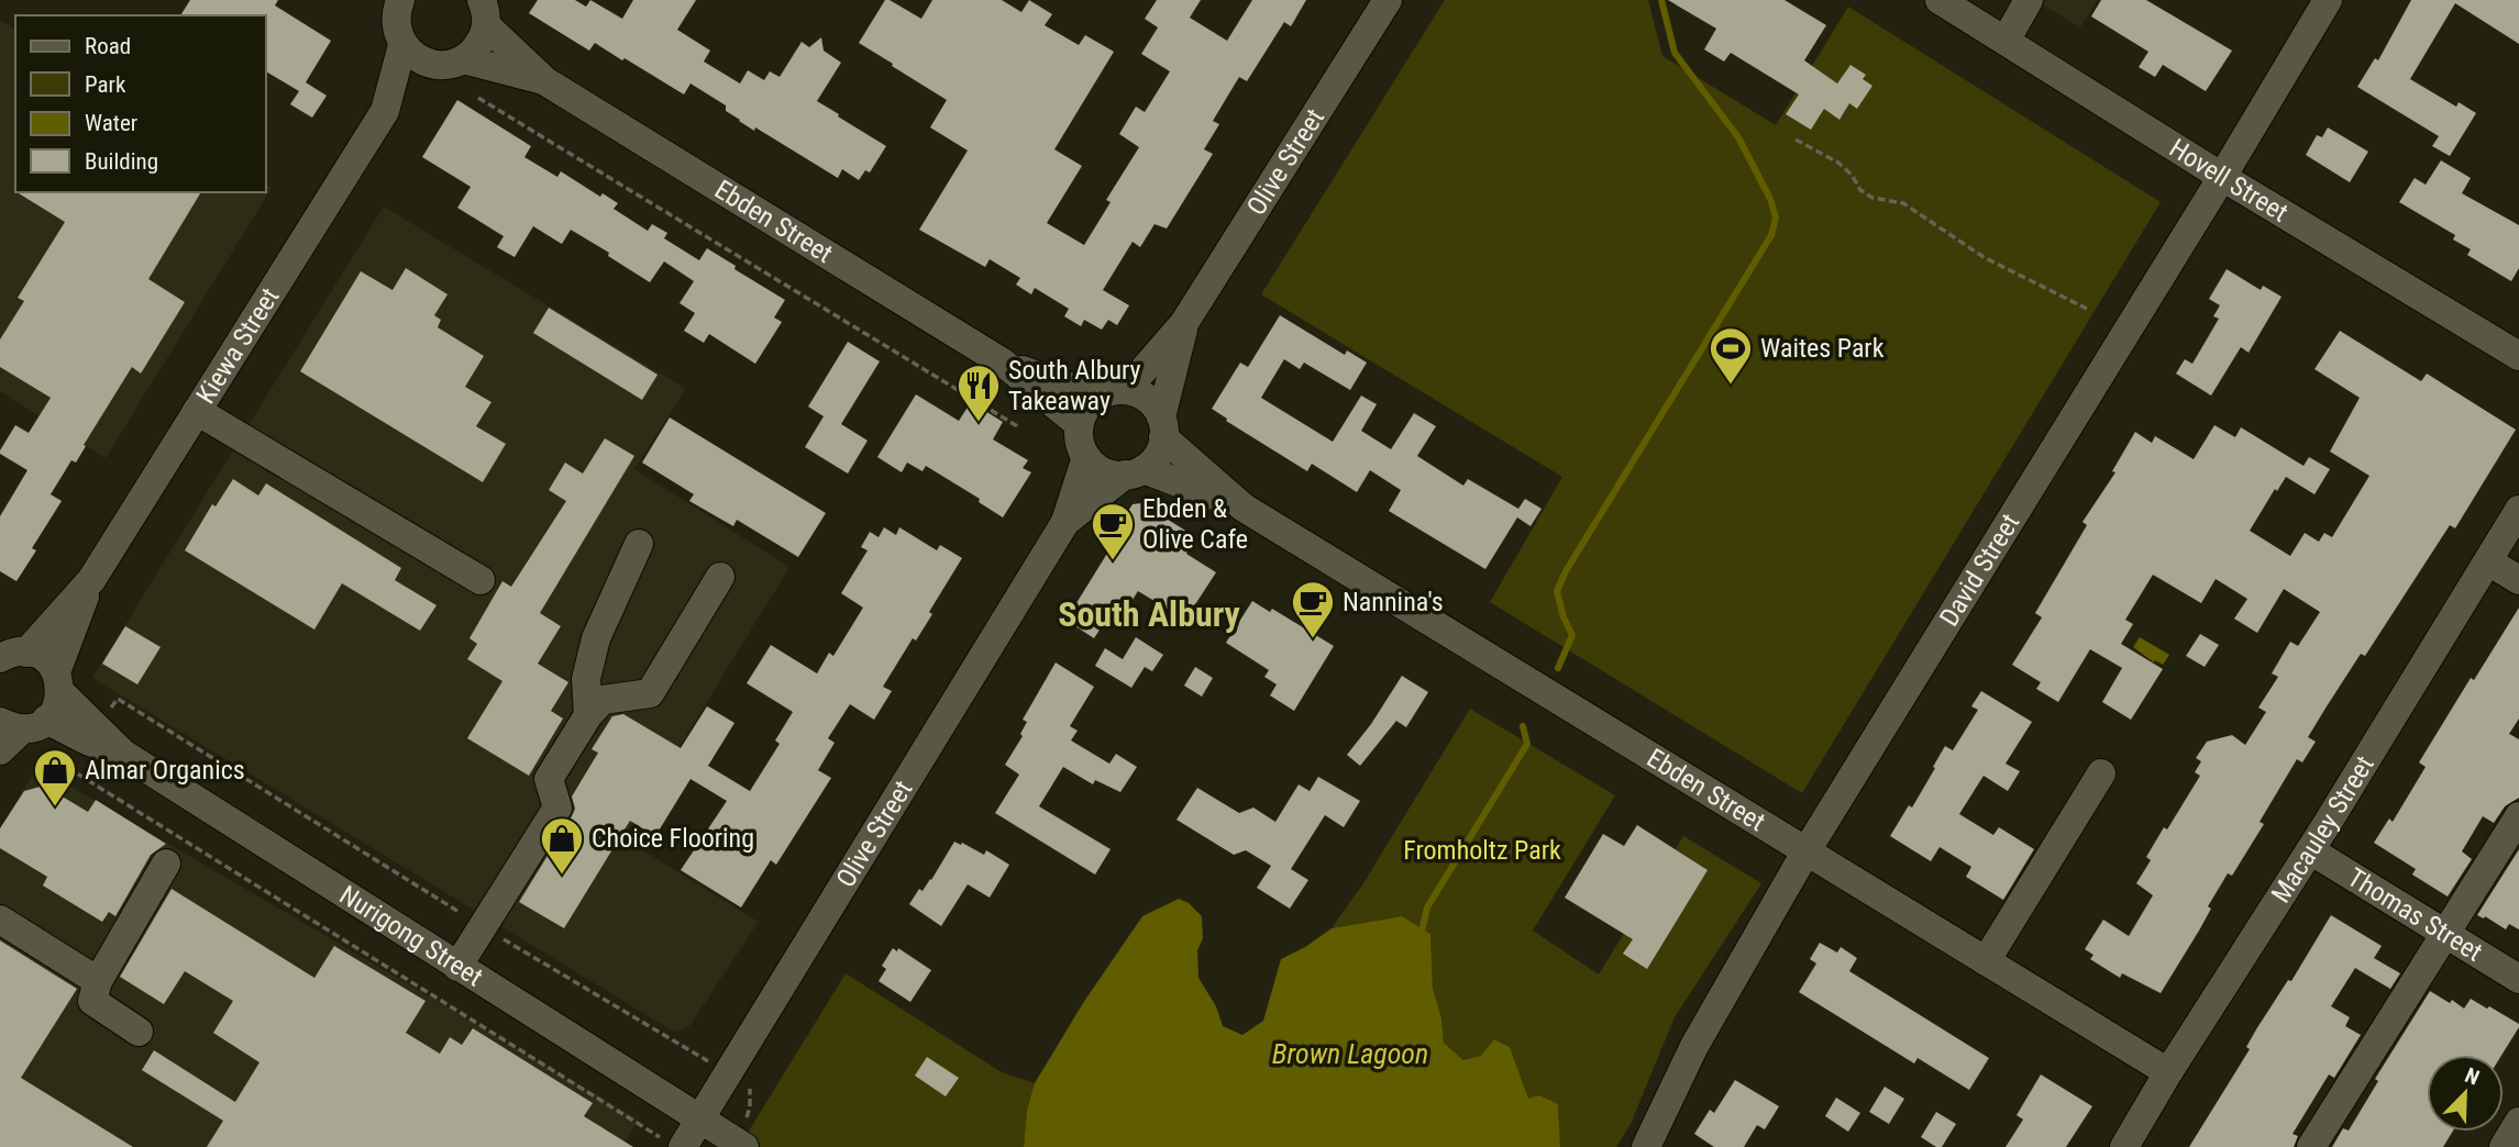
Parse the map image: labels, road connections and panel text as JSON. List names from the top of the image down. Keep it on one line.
{"streets":{"street":["Olive Street","Hovell Street","Ebden Street","Kiewa Street","David Street","Macauley Street","Thomas Street","Nurigong Street"]},"crossings":[["Olive Street","Ebden Street"],["Olive Street","Nurigong Street"],["Hovell Street","David Street"],["Ebden Street","Kiewa Street"],["Ebden Street","David Street"],["Ebden Street","Macauley Street"],["Kiewa Street","Nurigong Street"],["Macauley Street","Thomas Street"]],"districts":["South Albury"],"water":["Brown Lagoon"],"parks":["Fromholtz Park"],"places":{"sports":["Waites Park"],"restaurant":["South Albury Takeaway"],"cafe":["Ebden & Olive Cafe","Nannina's"],"shop":["Almar Organics","Choice Flooring"]},"legend":["Road","Park","Water","Building"],"north":"top right"}
